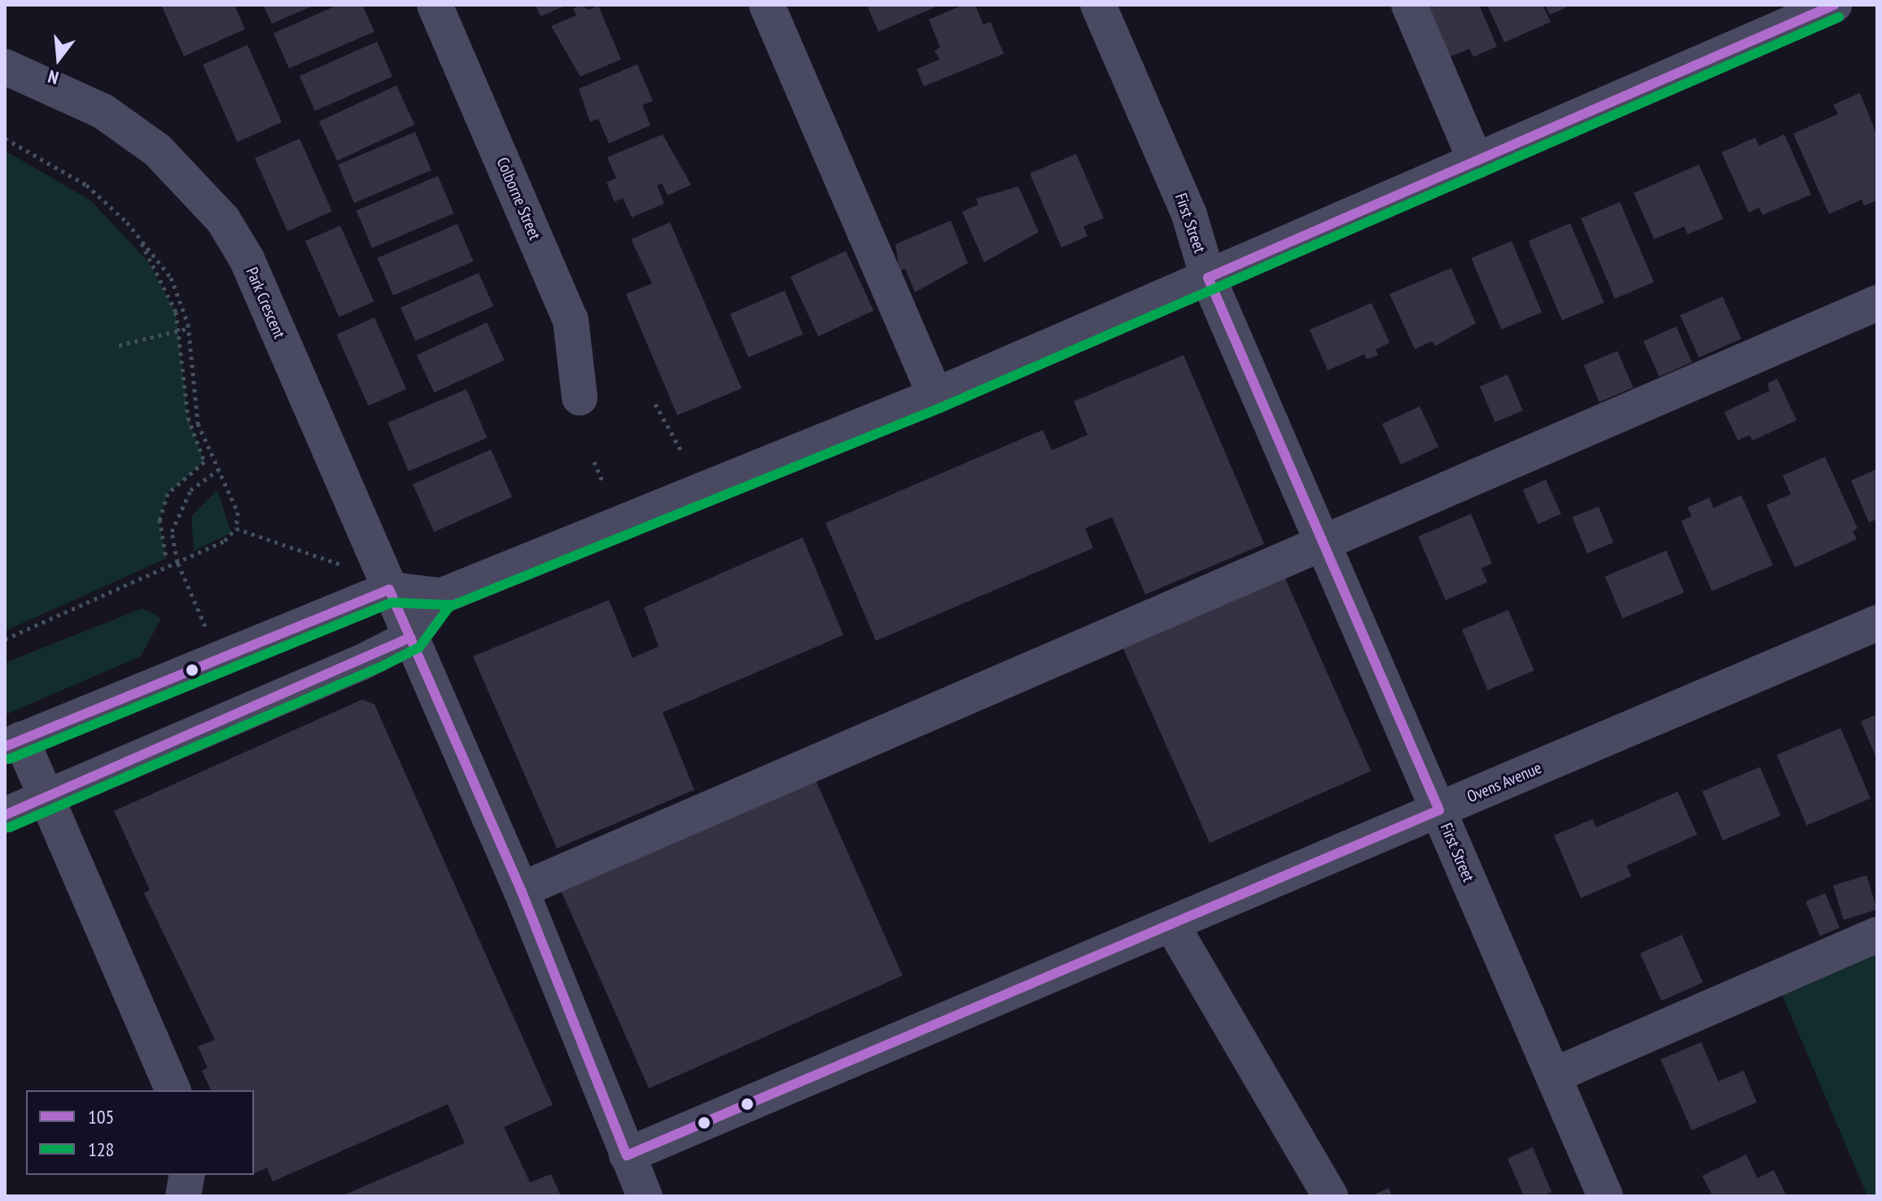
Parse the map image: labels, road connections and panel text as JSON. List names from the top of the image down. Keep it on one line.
{"streets":{"street":["Colborne Street","First Street","Park Crescent","Ovens Avenue"]},"crossings":[["First Street","Ovens Avenue"]],"lines":["transit line 105","transit line 128"],"legend":["105","128"],"north":"bottom"}
